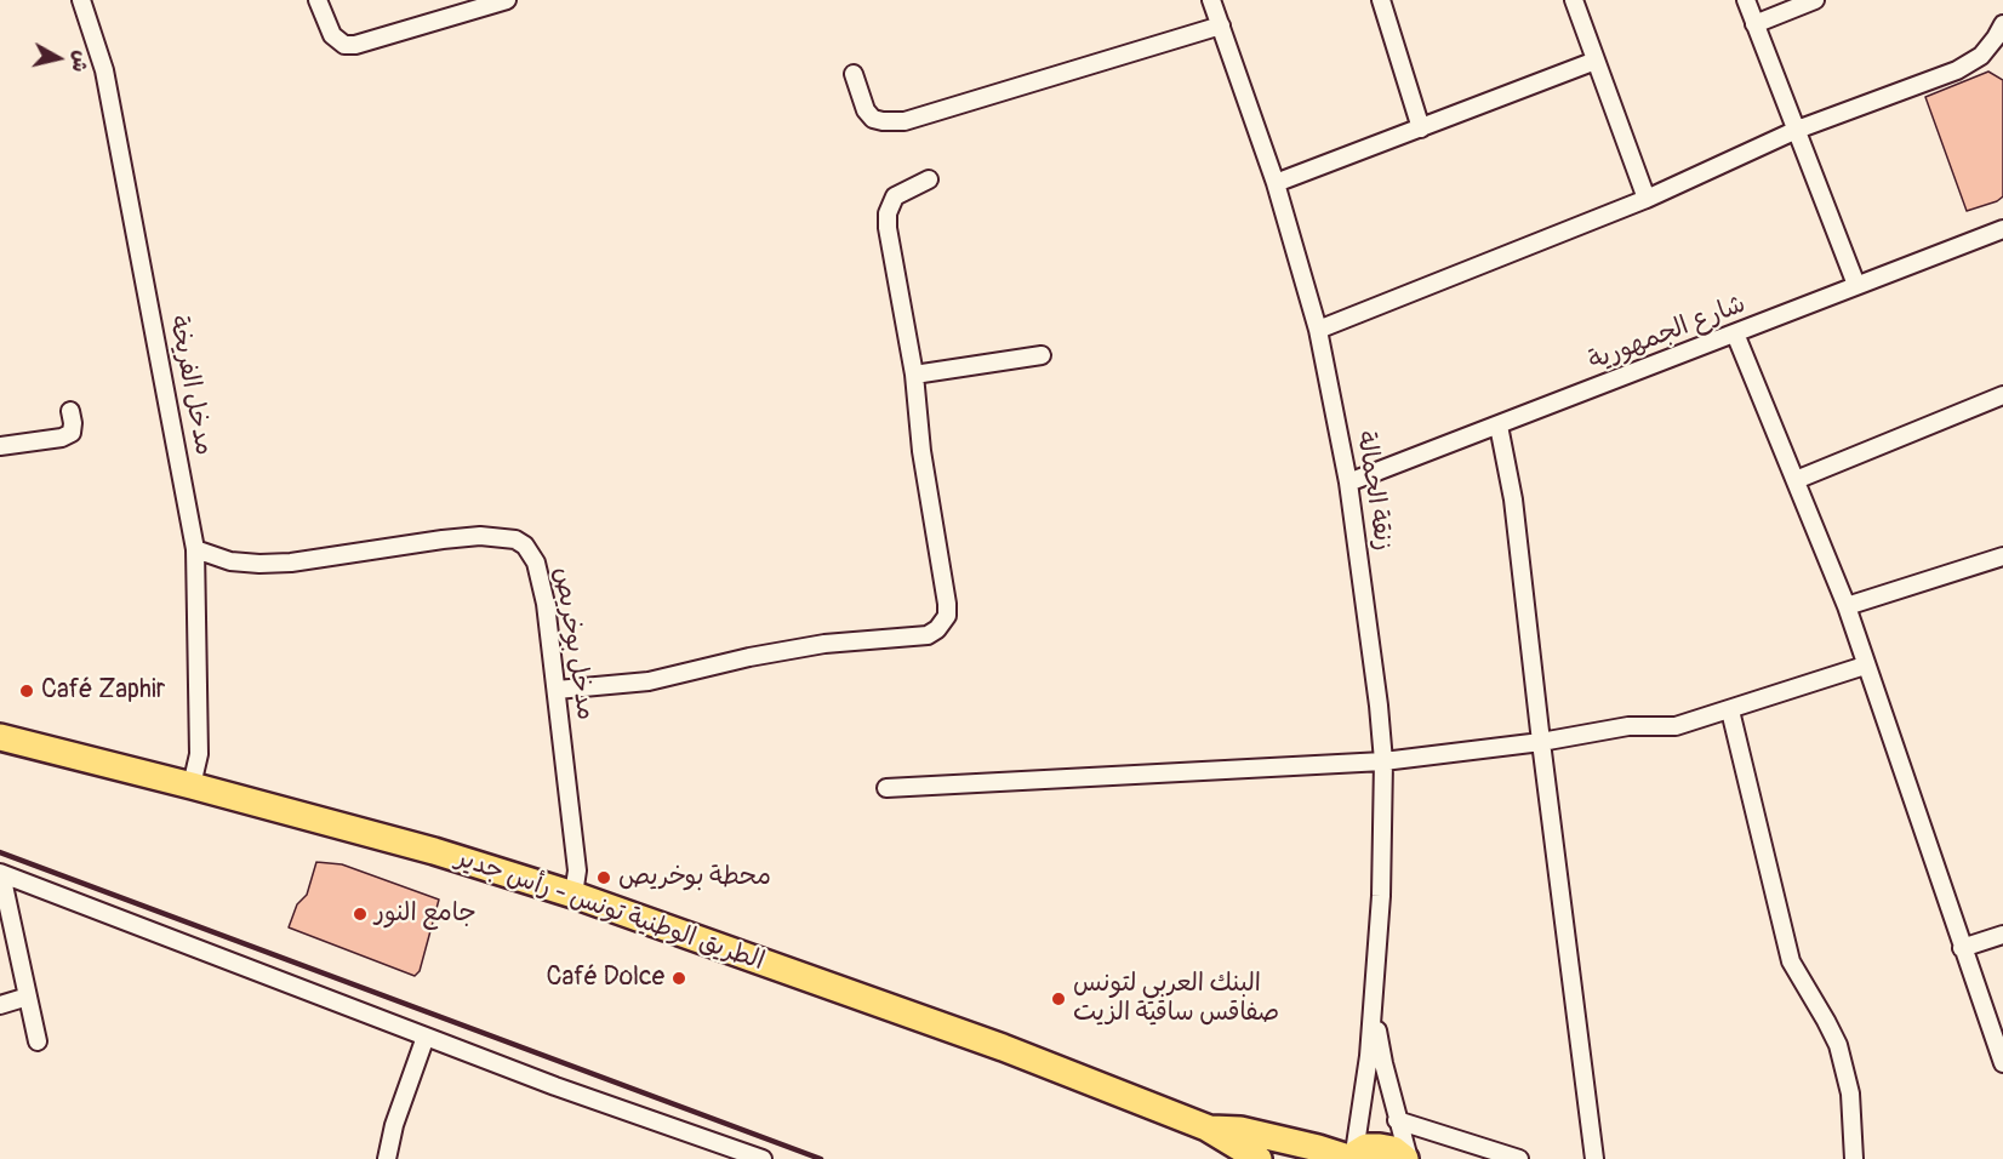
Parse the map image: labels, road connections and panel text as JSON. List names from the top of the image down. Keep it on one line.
{"streets":{"main road":["الطريق الوطنية تونس - رأس جدير"],"street":["شارع الجمهورية","مدخل الفريخة","زنقة الحمالة","مدخل بوخريص"]},"crossings":[["شارع الجمهورية","زنقة الحمالة"],["مدخل الفريخة","مدخل بوخريص"],["مدخل الفريخة","الطريق الوطنية تونس - رأس جدير"],["مدخل بوخريص","الطريق الوطنية تونس - رأس جدير"]],"places":["Café Zaphir","محطة بوخريص","جامع النور","Café Dolce","البنك العربي لتونس صفاقس ساقية الزيت"],"north":"right"}
